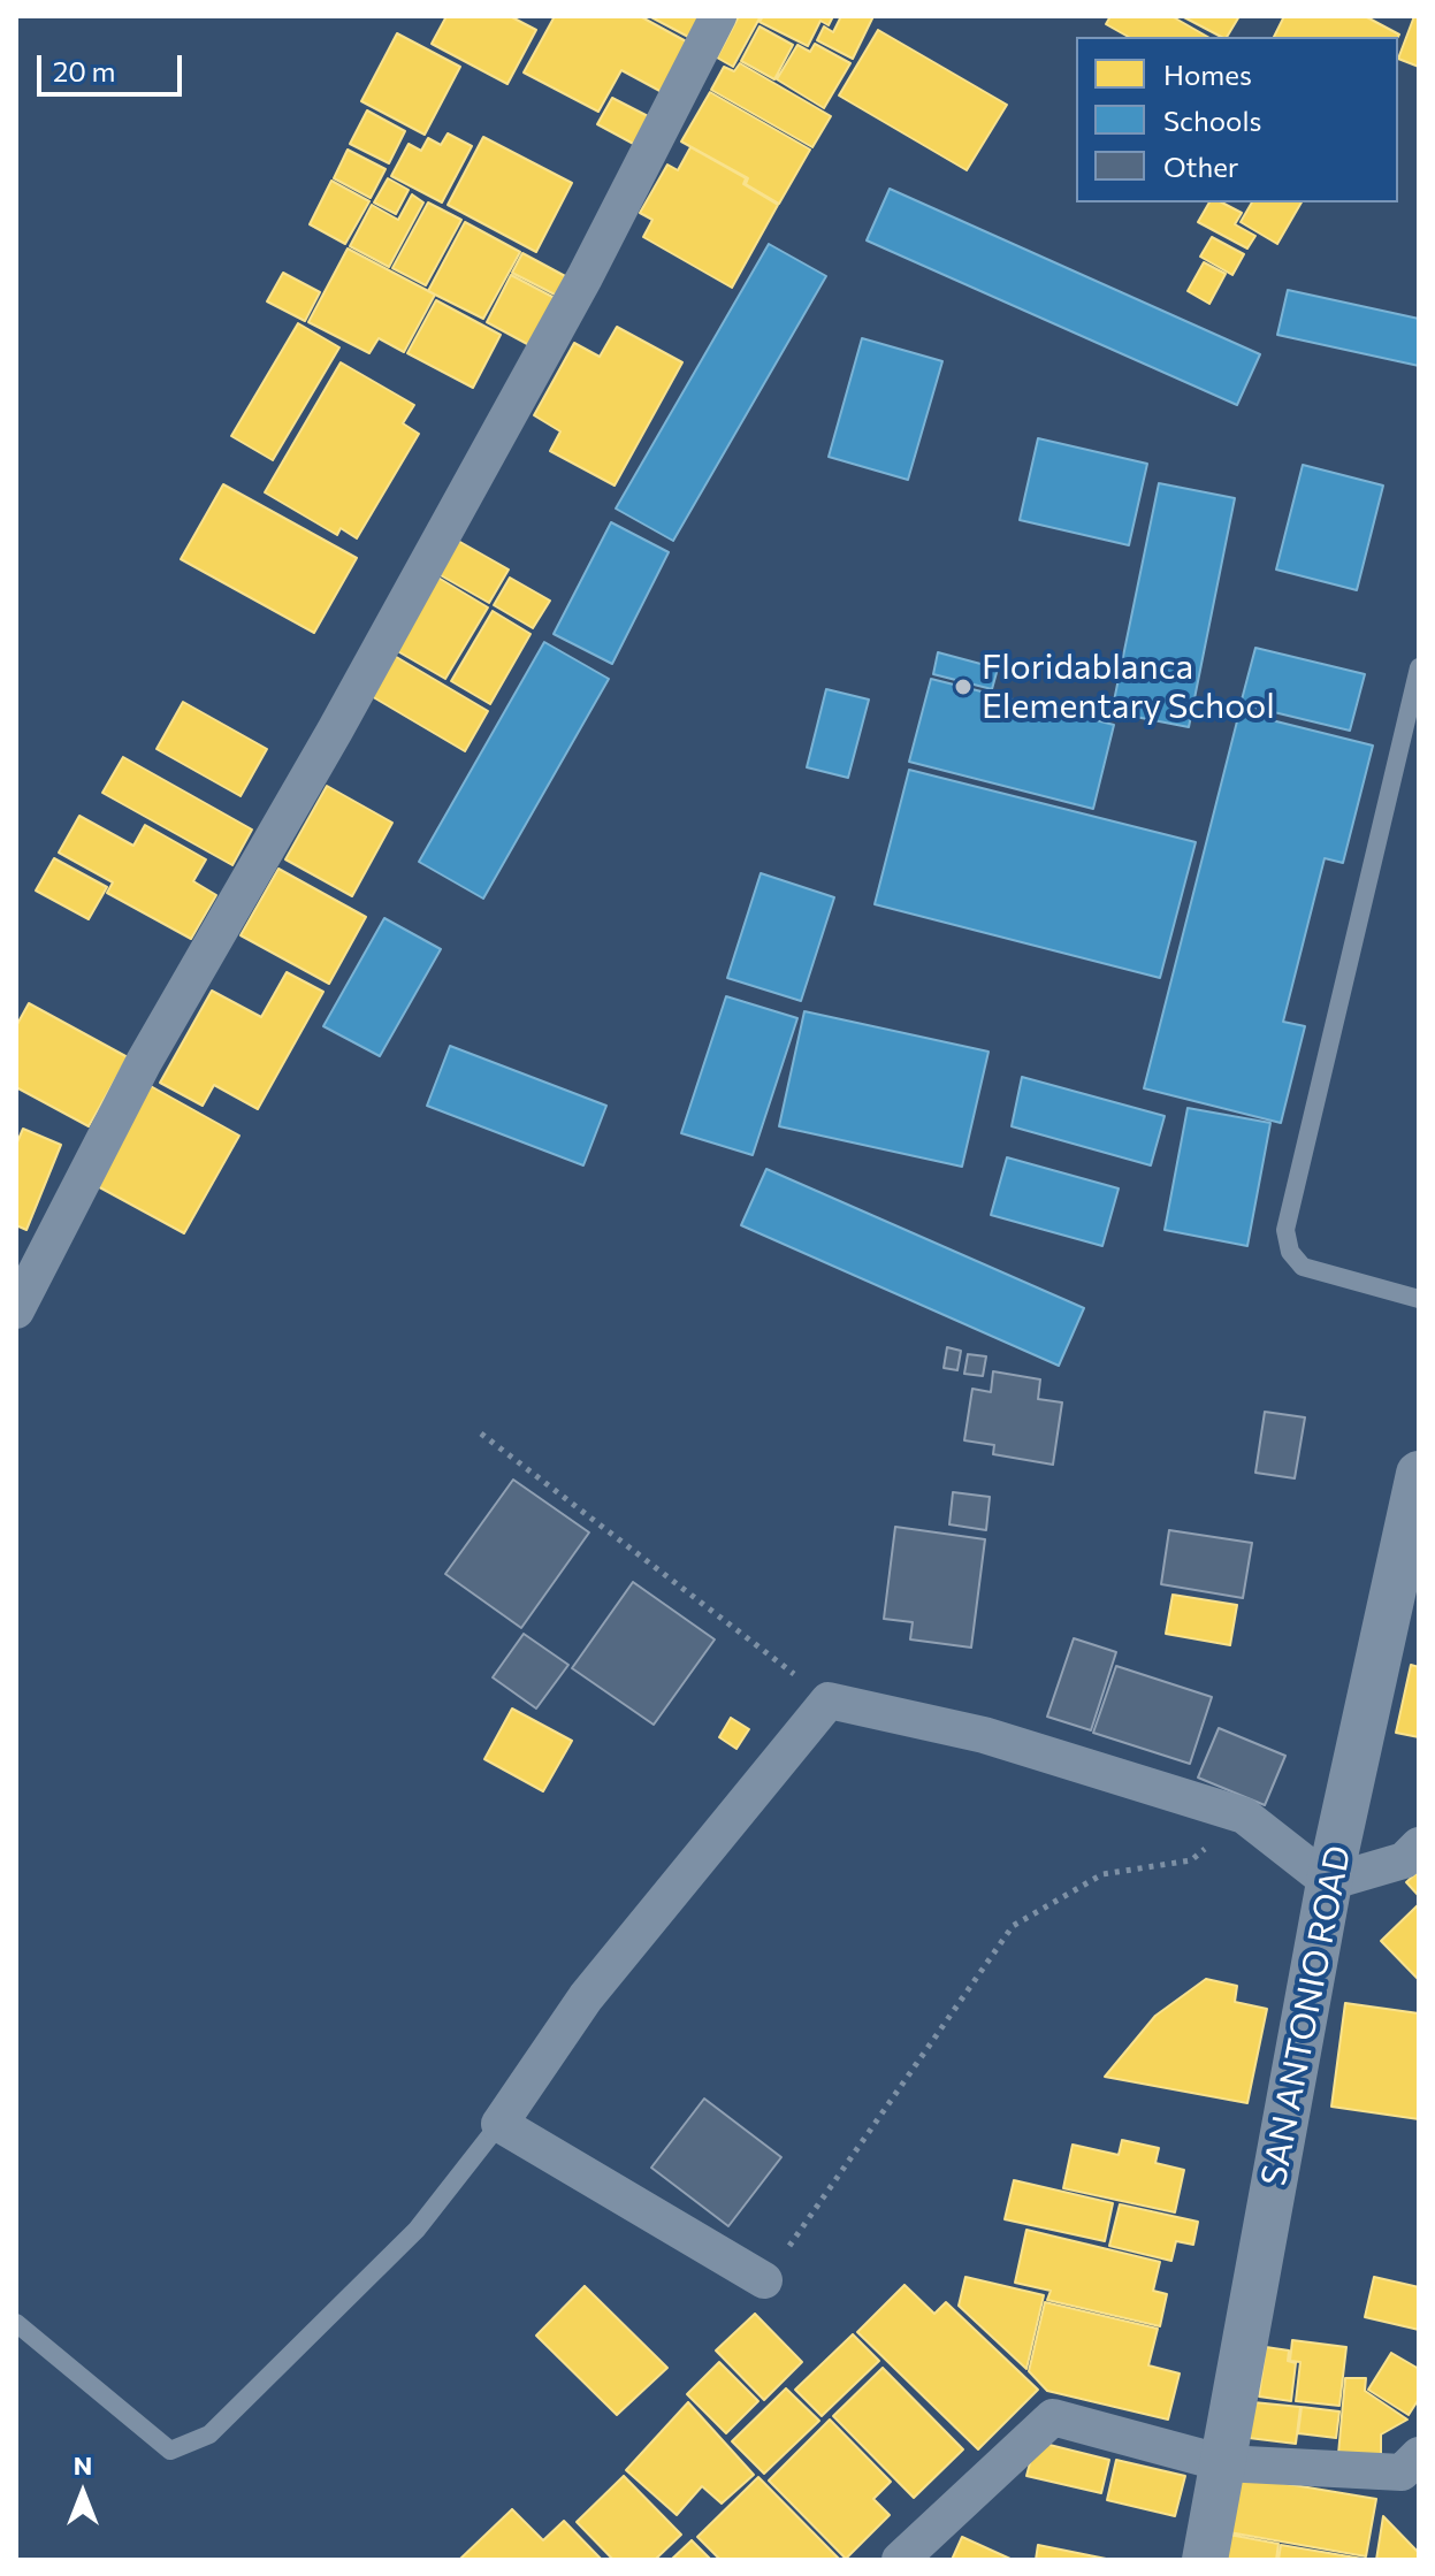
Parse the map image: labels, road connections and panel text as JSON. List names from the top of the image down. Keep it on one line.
{"streets":{"street":["SAN ANTONIO ROAD"]},"places":["Floridablanca Elementary School"],"legend":["Homes","Schools","Other"],"scale_bar":"20 m","north":"top"}
